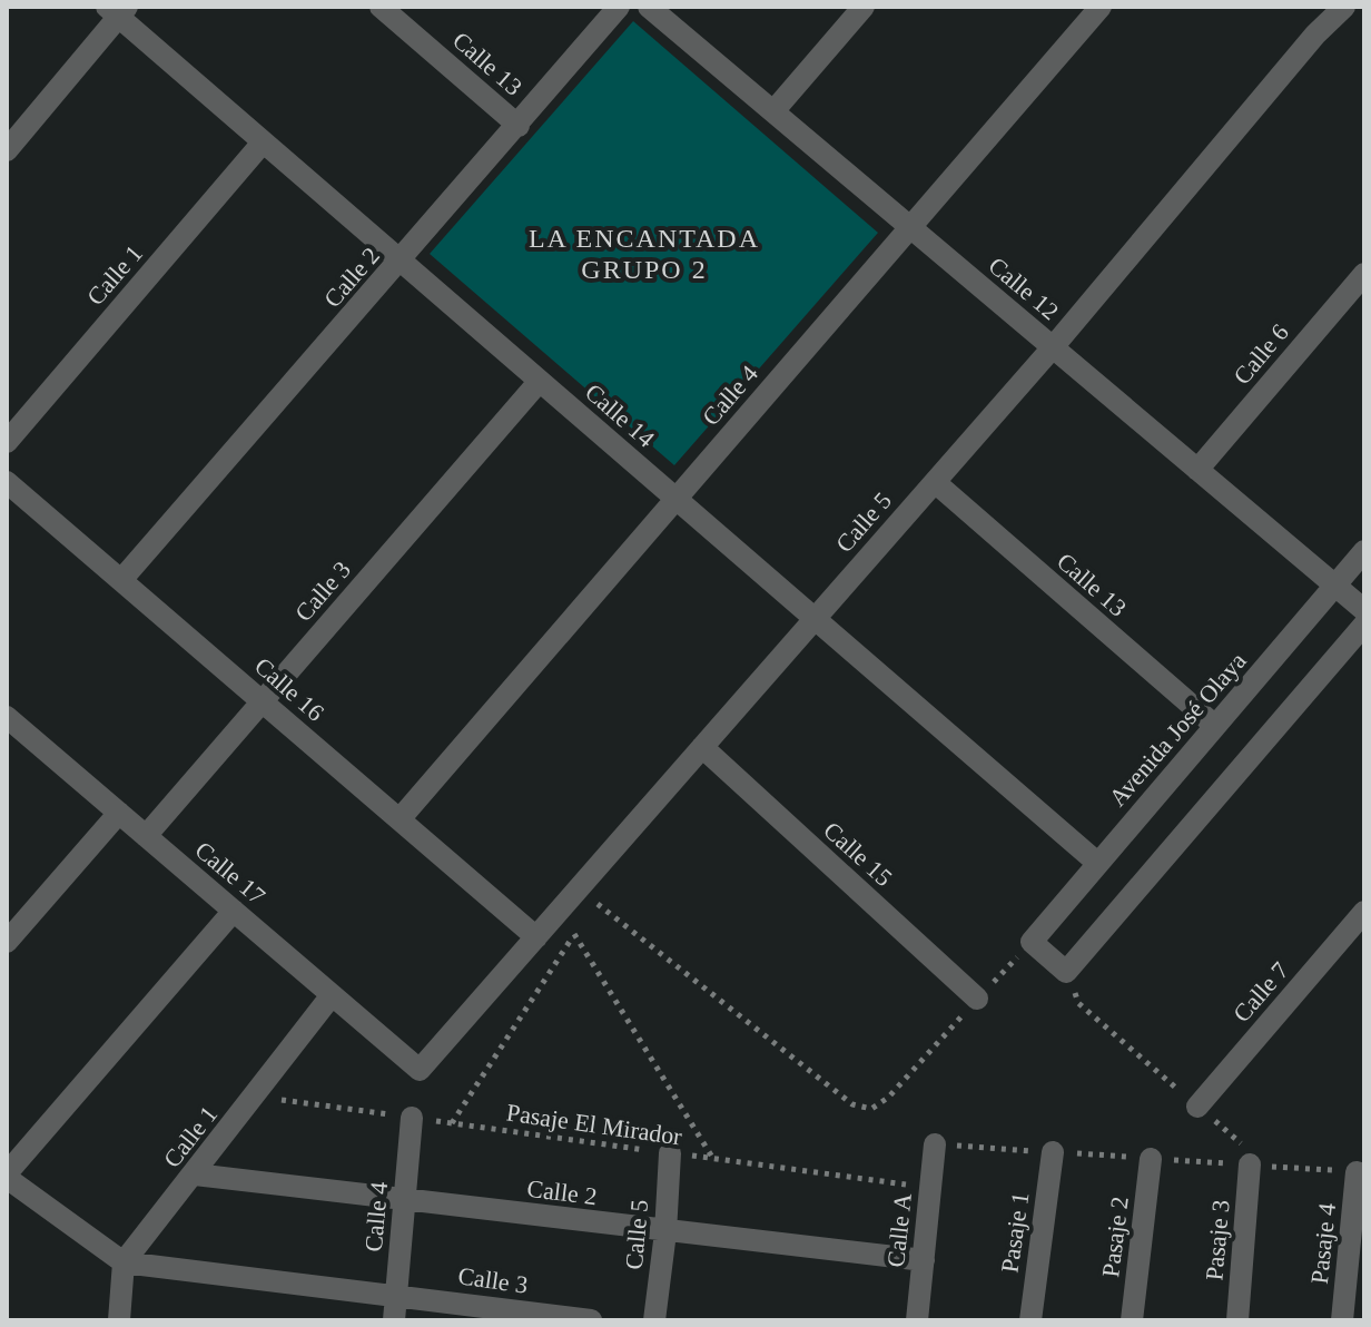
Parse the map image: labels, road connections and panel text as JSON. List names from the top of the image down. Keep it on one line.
{"streets":{"street":["Calle 13","Calle 1","Calle 2","Calle 12","Calle 6","Calle 4","Calle 14","Calle 5","Calle 3","Calle 16","Avenida José Olaya","Calle 15","Calle 17","Calle 7","Calle A","Pasaje 1","Pasaje 2","Pasaje 3","Pasaje 4"],"path":["Pasaje El Mirador"]},"crossings":[["Calle 13","Calle 2"],["Calle 13","Calle 5"],["Calle 13","Avenida José Olaya"],["Calle 1","Calle 2"],["Calle 1","Calle 14"],["Calle 1","Calle 3"],["Calle 1","Calle 17"],["Calle 1","Pasaje El Mirador"],["Calle 2","Calle 4"],["Calle 2","Calle 14"],["Calle 2","Calle 5"],["Calle 2","Calle 16"],["Calle 2","Calle A"],["Calle 12","Calle 6"],["Calle 12","Calle 4"],["Calle 12","Calle 5"],["Calle 12","Avenida José Olaya"],["Calle 4","Calle 14"],["Calle 4","Calle 3"],["Calle 4","Calle 16"],["Calle 4","Pasaje El Mirador"],["Calle 14","Calle 5"],["Calle 14","Calle 3"],["Calle 14","Avenida José Olaya"],["Calle 5","Calle 16"],["Calle 5","Calle 15"],["Calle 5","Calle 17"],["Calle 5","Pasaje El Mirador"],["Calle 3","Calle 16"],["Calle 3","Calle 17"],["Pasaje El Mirador","Calle A"]],"districts":["LA ENCANTADA GRUPO 2"]}
